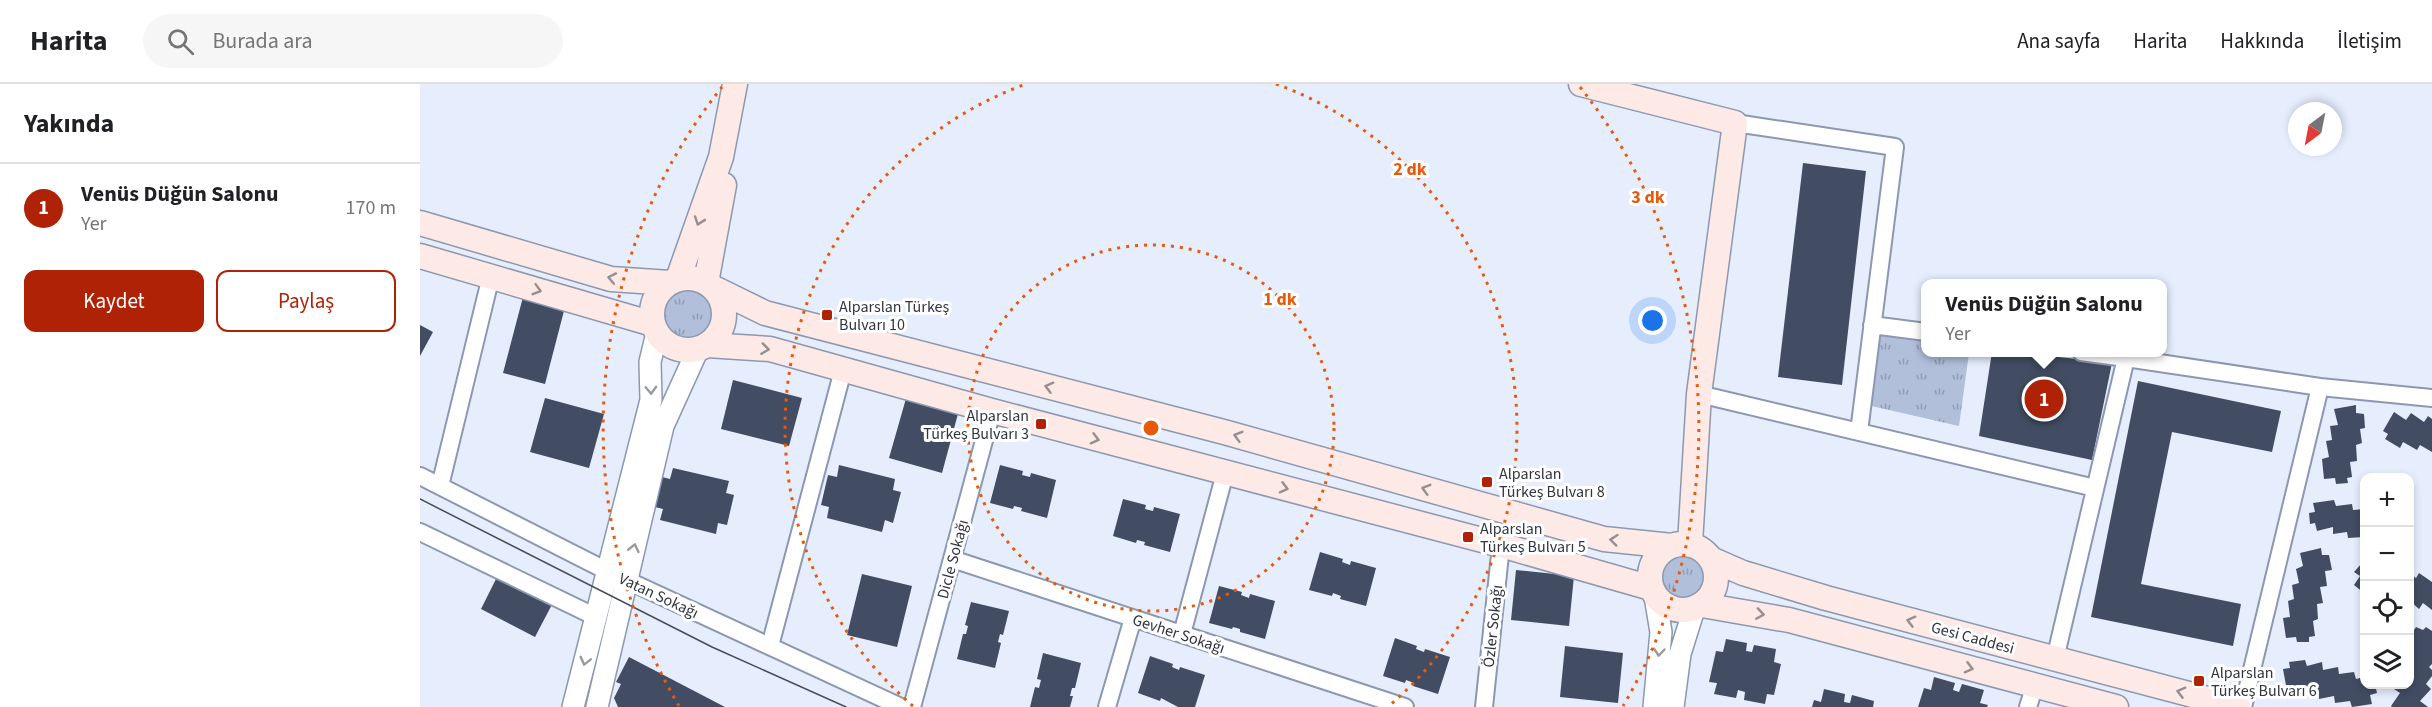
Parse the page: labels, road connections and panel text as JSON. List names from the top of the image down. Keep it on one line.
{"streets":{"main road":["Gesi Caddesi"],"street":["Dicle Sokağı","Vatan Sokağı","Özler Sokağı","Gevher Sokağı"]},"crossings":[["Dicle Sokağı","Gevher Sokağı"]],"places":{"transit":["Alparslan Türkeş Bulvarı 10","Alparslan Türkeş Bulvarı 3","Alparslan Türkeş Bulvarı 8","Alparslan Türkeş Bulvarı 5","Alparslan Türkeş Bulvarı 6"]},"north":"bottom left","page":{"header":"Harita","search":"Burada ara","nav":["Ana sayfa","Harita","Hakkında","İletişim"],"heading":"Yakında","list":[{"mark":"1","name":"Venüs Düğün Salonu","note":"Yer","value":"170 m"}],"buttons":["Kaydet","Paylaş"],"popup":["Venüs Düğün Salonu","Yer"],"pins":"1","map_buttons":["+","−"]},"rings":["2 dk","3 dk","1 dk"]}
